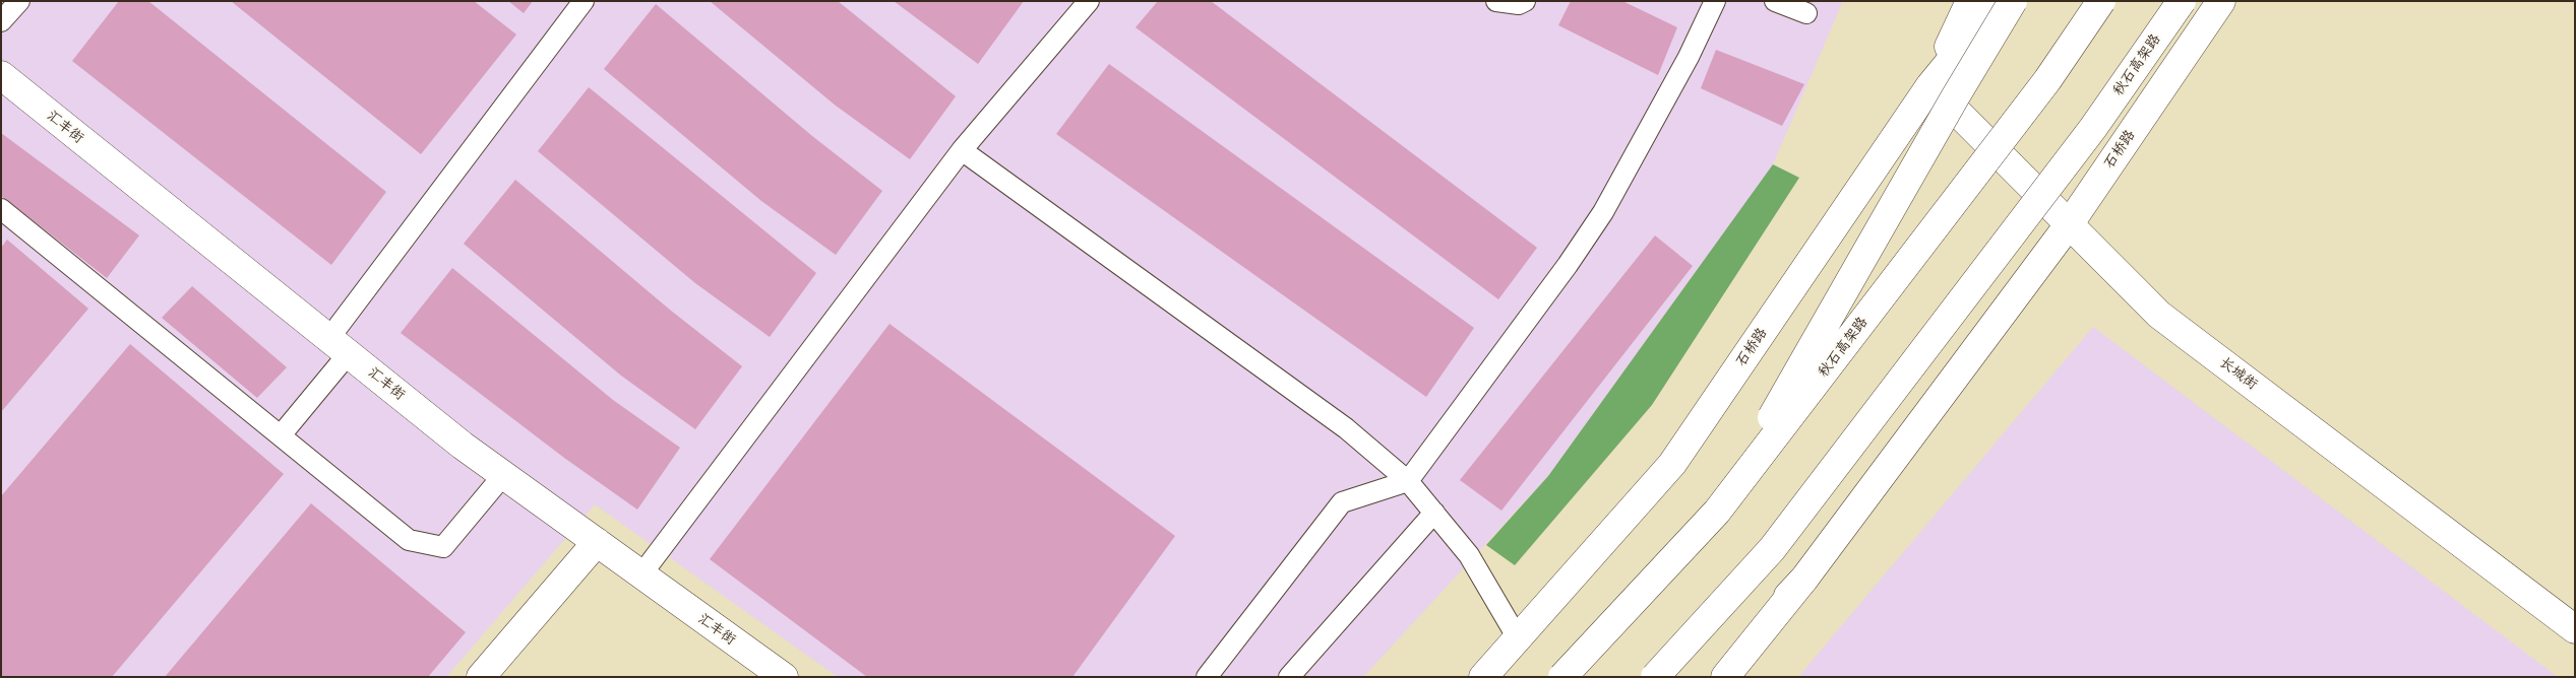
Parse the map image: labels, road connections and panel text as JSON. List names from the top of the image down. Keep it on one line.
{"streets":{"main road":["秋石高架路","汇丰街","石桥路","长城街"]},"crossings":[["石桥路","长城街"]]}
